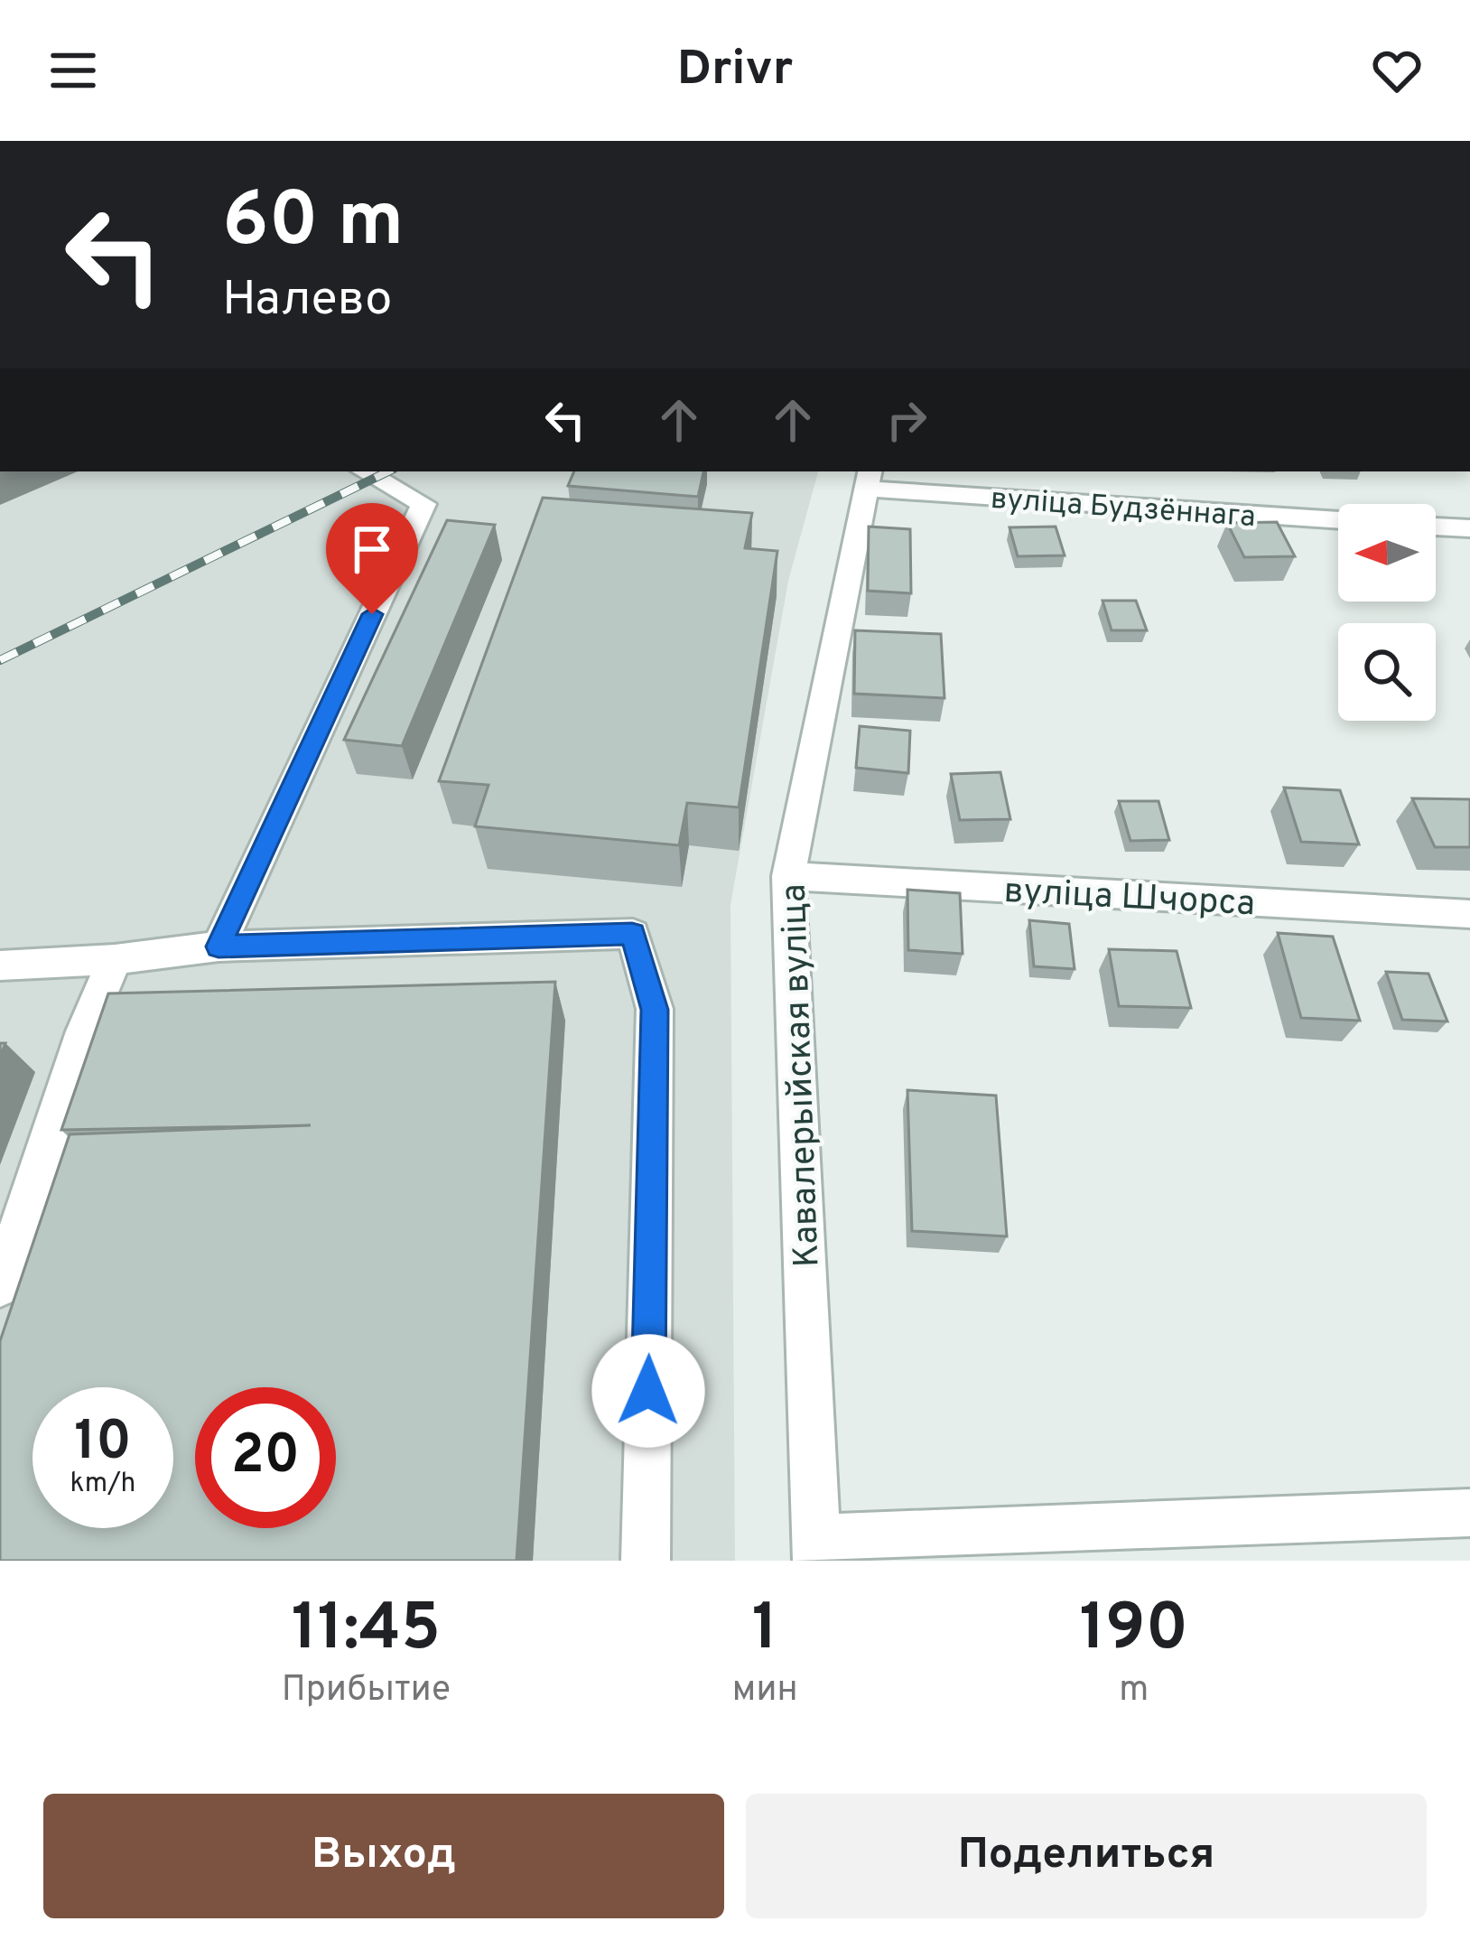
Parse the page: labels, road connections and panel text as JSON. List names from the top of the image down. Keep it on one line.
{"streets":{"street":["вуліца Будзённага","вуліца Шчорса","Кавалерыйская вуліца"]},"crossings":[["вуліца Будзённага","Кавалерыйская вуліца"],["вуліца Шчорса","Кавалерыйская вуліца"]],"north":"left","page":{"header":"Drivr","turn":["60 m","Налево"],"speed":"10 km/h","limit":"20","eta":["11:45","Прибытие","1","мин","190","m"],"buttons":["Выход","Поделиться"]}}
